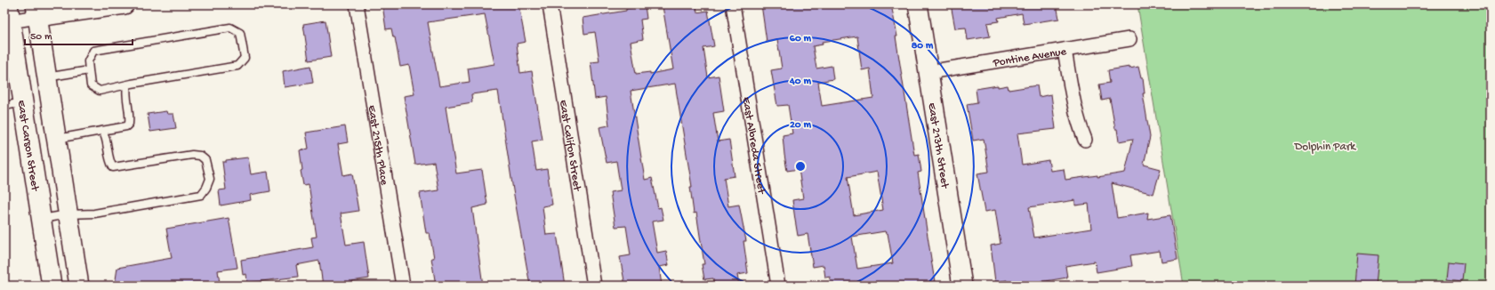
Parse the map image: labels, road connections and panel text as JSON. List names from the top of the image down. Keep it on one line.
{"streets":{"main road":["East Carson Street","East 213th Street"],"street":["Pontine Avenue","East 215th Place","East Califon Street","East Albreda Street"]},"crossings":[["Pontine Avenue","East 213th Street"]],"parks":["Dolphin Park"],"scale_bar":"50 m","rings":["60 m","80 m","40 m","20 m"]}
